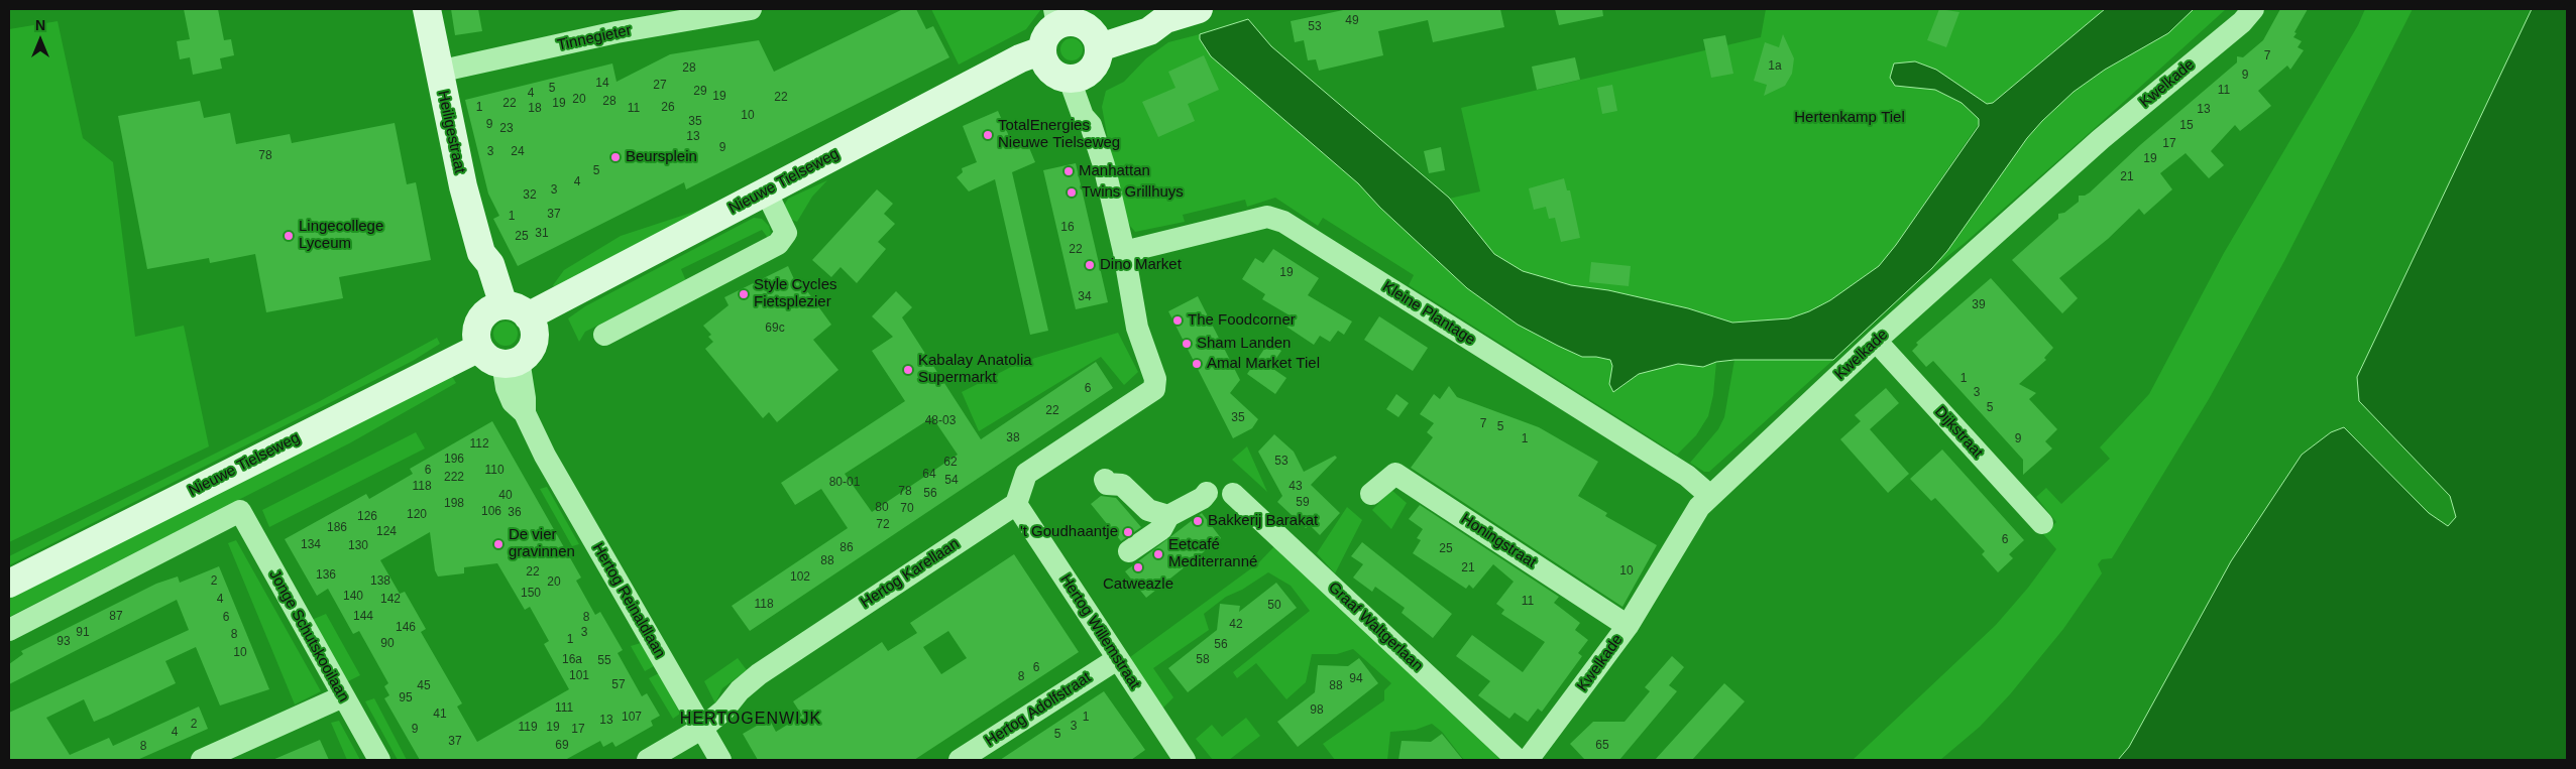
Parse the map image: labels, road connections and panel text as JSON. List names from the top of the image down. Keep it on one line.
{"streets":{"main road":["Heiligestraat","Nieuwe Tielseweg"],"street":["Tinnegieter","Kwelkade","Kleine Plantage","Dijkstraat","Honingstraat","Hertog Karellaan","Hertog Reinaldlaan","Graaf Waltgerlaan","Hertog Willemstraat","Jonge Schutskooilaan","Hertog Adolfstraat"]},"crossings":[["Tinnegieter","Heiligestraat"],["Kwelkade","Kleine Plantage"],["Kwelkade","Dijkstraat"],["Kwelkade","Honingstraat"],["Kwelkade","Graaf Waltgerlaan"],["Heiligestraat","Nieuwe Tielseweg"],["Hertog Karellaan","Hertog Reinaldlaan"],["Hertog Karellaan","Hertog Willemstraat"],["Hertog Willemstraat","Hertog Adolfstraat"]],"districts":["HERTOGENWIJK"],"parks":["Hertenkamp Tiel"],"places":["TotalEnergies Nieuwe Tielseweg","Beursplein","Manhattan","Twins Grillhuys","Lingecollege Lyceum","Dino Market","Style Cycles Fietsplezier","The Foodcorner","Sham Landen","Amal Market Tiel","Kabalay Anatolia Supermarkt","Bakkerij Barakat","'t Goudhaantje","De vier gravinnen","Eetcafé Mediterranné","Catweazle"],"house_numbers":["49","53","7","1a","28","9","14","27","5","11","29","4","19","22","20","28","22","19","1","26","18","11","13","10","35","9","15","23","13","17","9","3","24","78","19","5","21","4","3","32","37","1","16","31","25","22","19","34","39","69c","1","6","3","5","22","35","48-03","7","5","38","1","9","112","196","53","62","6","110","64","222","54","80-01","118","43","78","56","40","59","198","80","70","106","36","120","126","72","186","124","6","134","130","86","25","88","21","10","22","136","102","2","138","20","150","140","4","142","11","118","50","87","144","6","8","42","146","91","3","8","1","93","90","56","10","16a","58","55","6","101","8","94","57","45","88","95","111","98","41","107","1","13","2","3","119","19","9","17","4","5","37","69","65","8"],"north":"top"}
